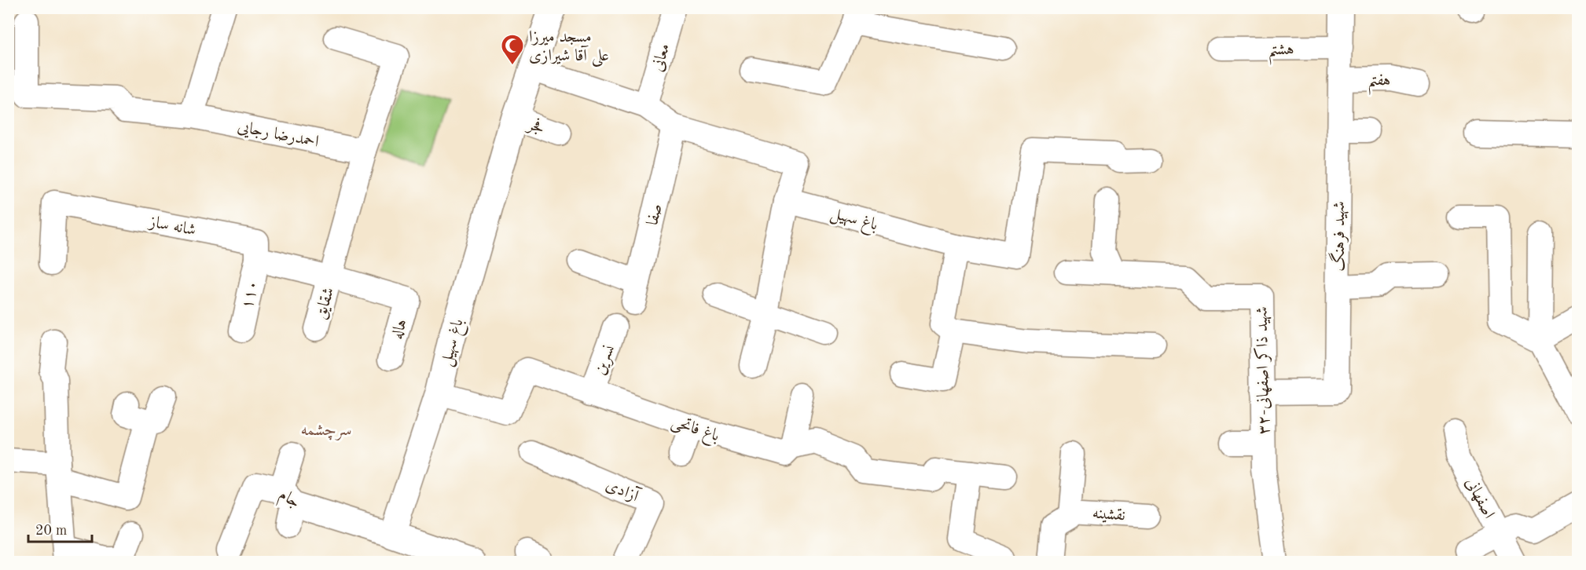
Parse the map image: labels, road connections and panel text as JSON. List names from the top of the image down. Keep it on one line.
{"streets":{"street":["هشتم","معانی","هفتم","فجر","احمدرضا رجایی","صفا","باغ سهیل","شانه ساز","شهید فرهنگ","۱۱۰","شقایق","هاله","نسرین","۳۲-شهید ذاکر اصفهانی","باغ فاتحی","آزادی","جام","اصفهانی","نقشینه"]},"crossings":[["هشتم","شهید فرهنگ"],["هفتم","شهید فرهنگ"],["فجر","باغ سهیل"],["باغ سهیل","باغ فاتحی"],["باغ سهیل","جام"],["شانه ساز","۱۱۰"],["شهید فرهنگ","۳۲-شهید ذاکر اصفهانی"],["شقایق","هاله"],["نسرین","باغ فاتحی"]],"districts":["سرچشمه"],"places":{"mosque":["مسجد میرزا علی آقا شیرازی"]},"scale_bar":"20 m"}
